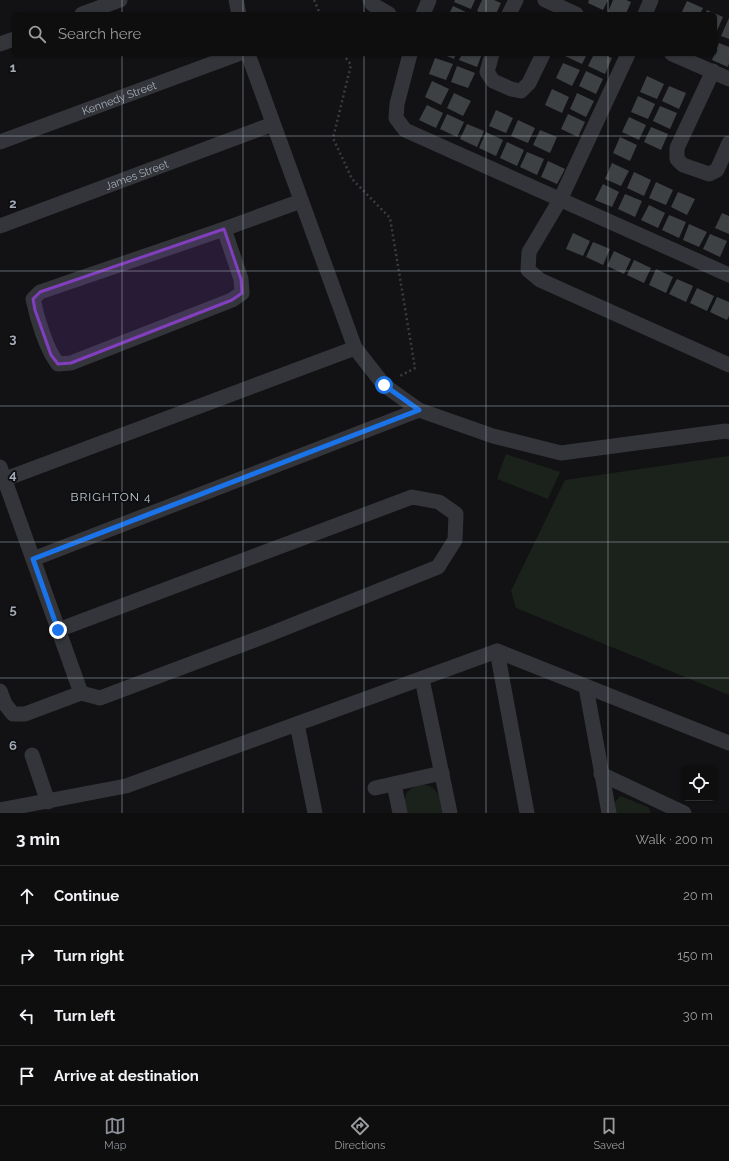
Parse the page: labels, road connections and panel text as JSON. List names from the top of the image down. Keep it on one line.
{"streets":{"street":["Kennedy Street","James Street"]},"districts":["BRIGHTON 4"],"page":{"search":"Search here","heading":["3 min","Walk · 200 m"],"list":[["Continue","20 m"],["Turn right","150 m"],["Turn left","30 m"],"Arrive at destination"],"nav":["Map","Directions","Saved"]},"grid":{"rows":["1","2","3","4","5","6"]}}
